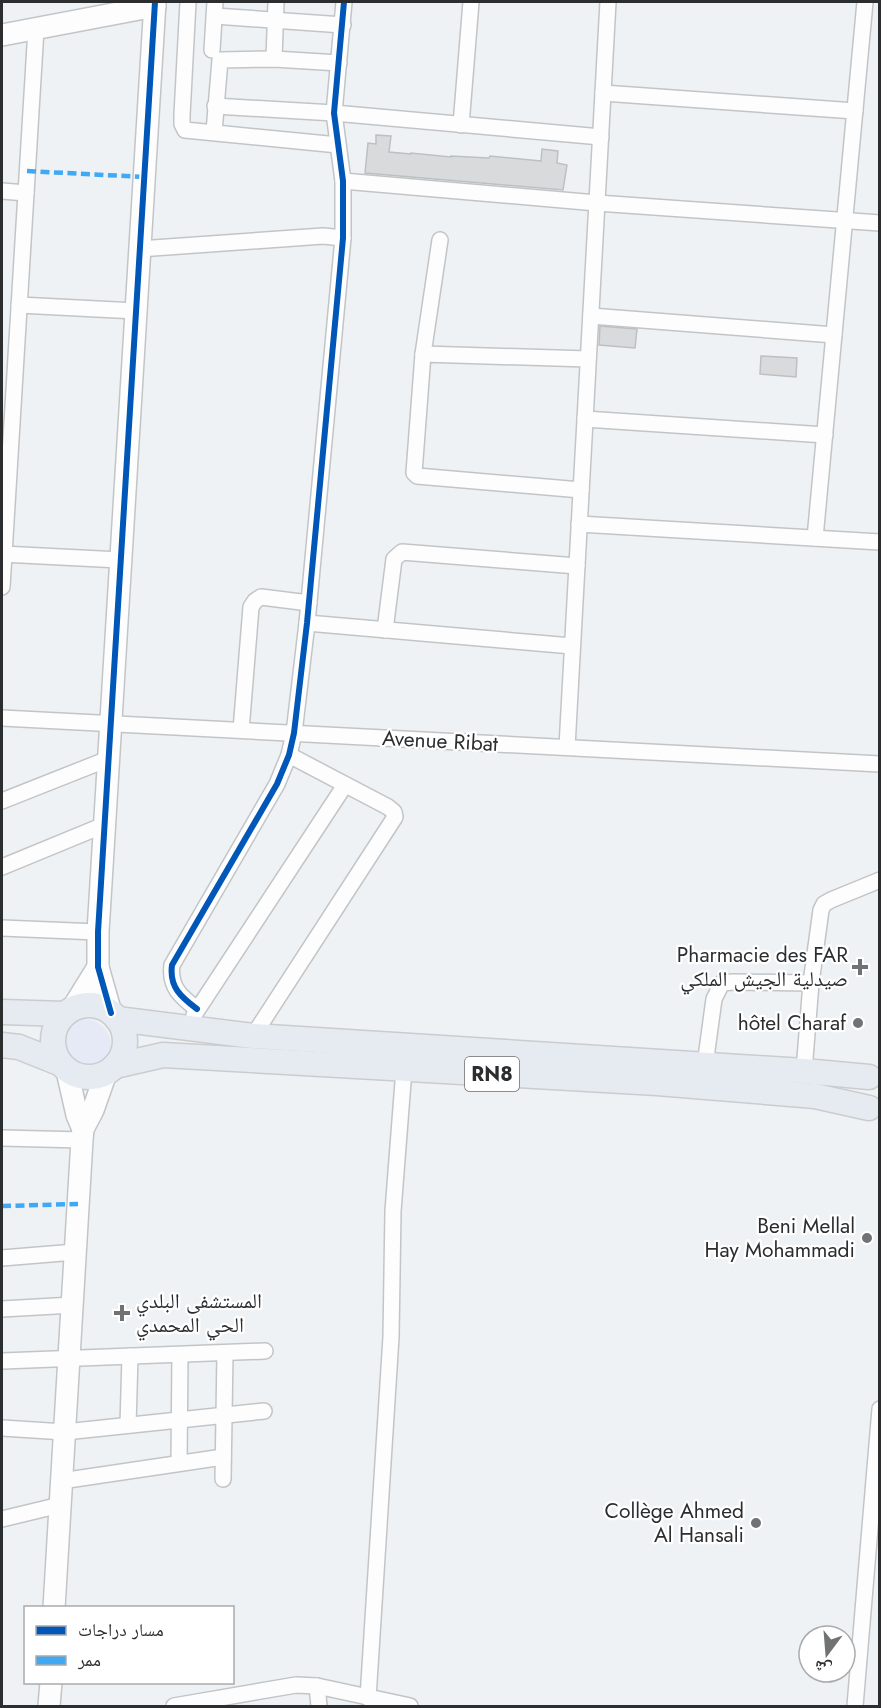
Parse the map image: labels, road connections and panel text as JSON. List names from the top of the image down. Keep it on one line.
{"streets":{"main road":["RN8"],"street":["Avenue Ribat"]},"places":{"health":["Pharmacie des FAR صيدلية الجيش الملكي","المستشفى البلدي الحي المحمدي"],"other":["hôtel Charaf","Beni Mellal Hay Mohammadi","Collège Ahmed Al Hansali"]},"legend":["مسار دراجات","ممر"],"north":"bottom"}
